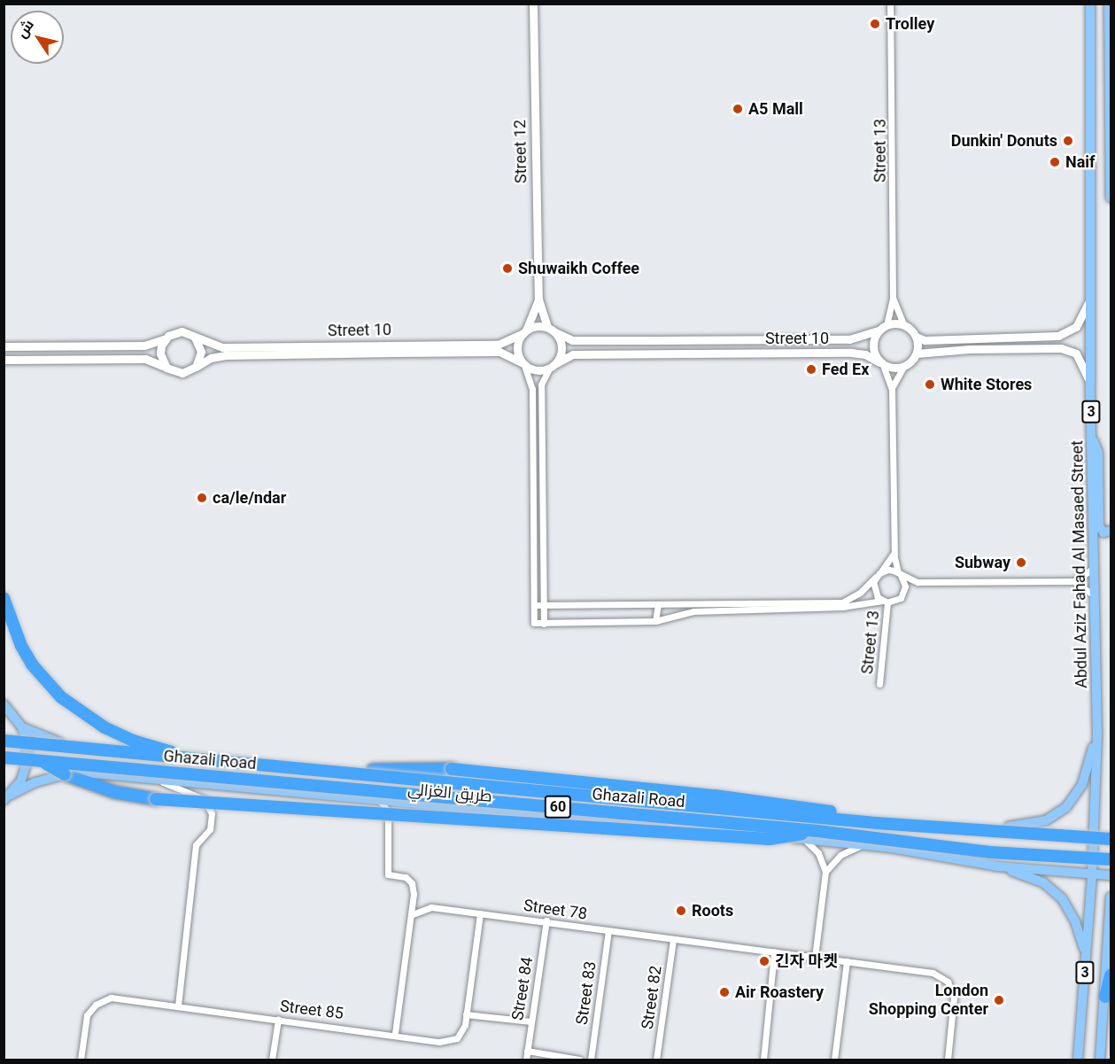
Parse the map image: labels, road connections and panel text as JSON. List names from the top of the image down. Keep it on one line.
{"streets":{"highway":["Ghazali Road","60"],"main road":["3","Abdul Aziz Fahad Al Masaed Street","طريق الغزالي"],"street":["Street 13","Street 12","Street 10","Street 78","Street 84","Street 83","Street 82","Street 85"]},"crossings":[["Street 13","Street 10"],["Street 12","Street 10"],["Street 78","Street 84"],["Street 78","Street 83"],["Street 78","Street 82"],["Street 78","Street 85"]],"places":["Trolley","A5 Mall","Dunkin' Donuts","Naif","Shuwaikh Coffee","Fed Ex","White Stores","ca/le/ndar","Subway","Roots","긴자 마켓","Air Roastery","London Shopping Center"],"north":"top left"}
